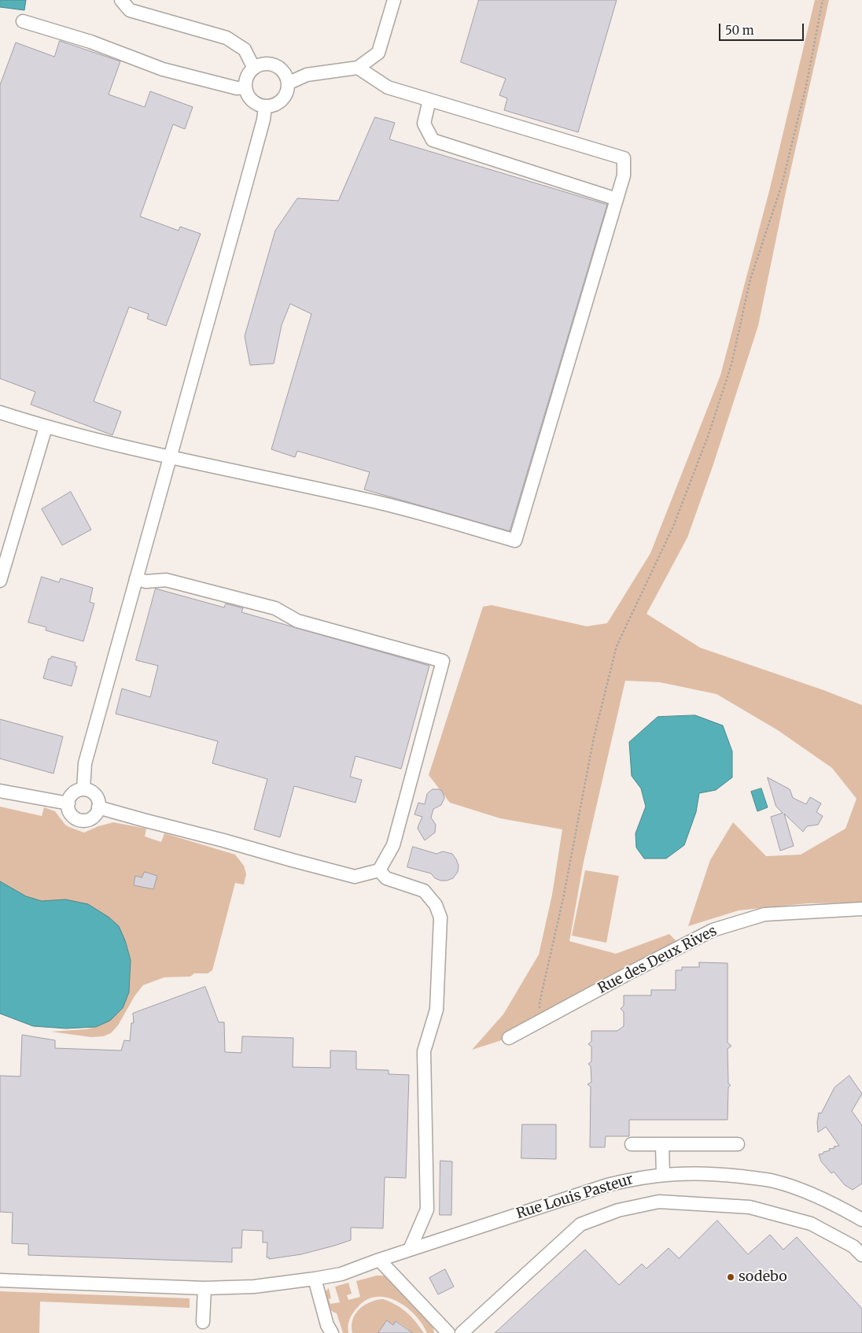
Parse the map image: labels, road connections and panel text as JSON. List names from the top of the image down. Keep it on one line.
{"streets":{"street":["Rue des Deux Rives","Rue Louis Pasteur"]},"places":["sodebo"],"scale_bar":"50 m"}
